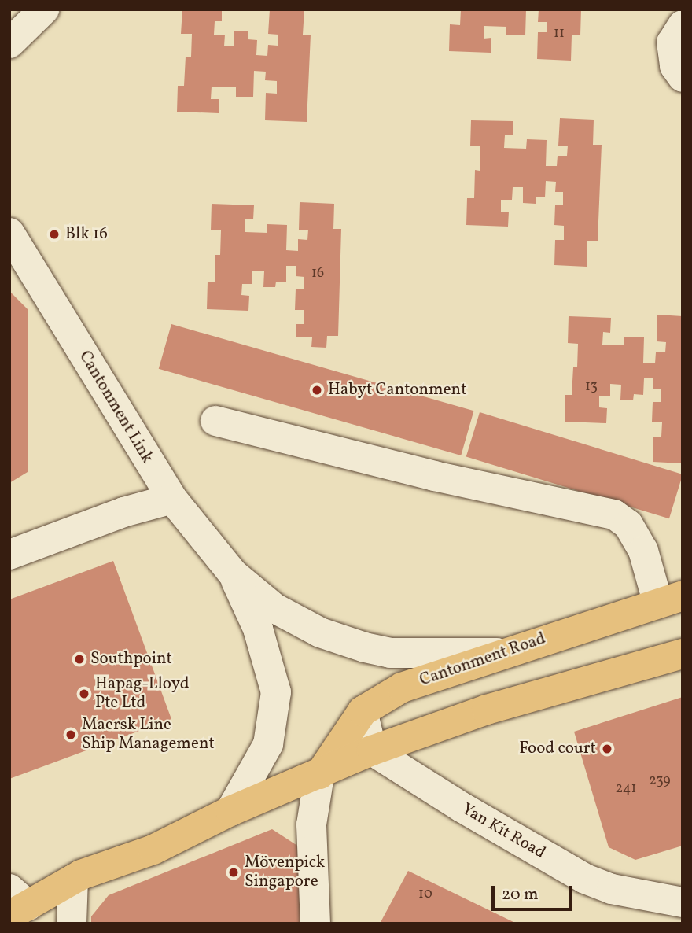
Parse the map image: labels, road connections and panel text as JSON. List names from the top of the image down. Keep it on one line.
{"streets":{"main road":["Cantonment Road"],"street":["Cantonment Link","Yan Kit Road"]},"crossings":[["Cantonment Link","Cantonment Road"]],"places":["Blk 16","Habyt Cantonment","Southpoint","Hapag-Lloyd Pte Ltd","Maersk Line Ship Management","Food court","Mövenpick Singapore"],"house_numbers":["11","16","13","239","241","10"],"scale_bar":"20 m"}
